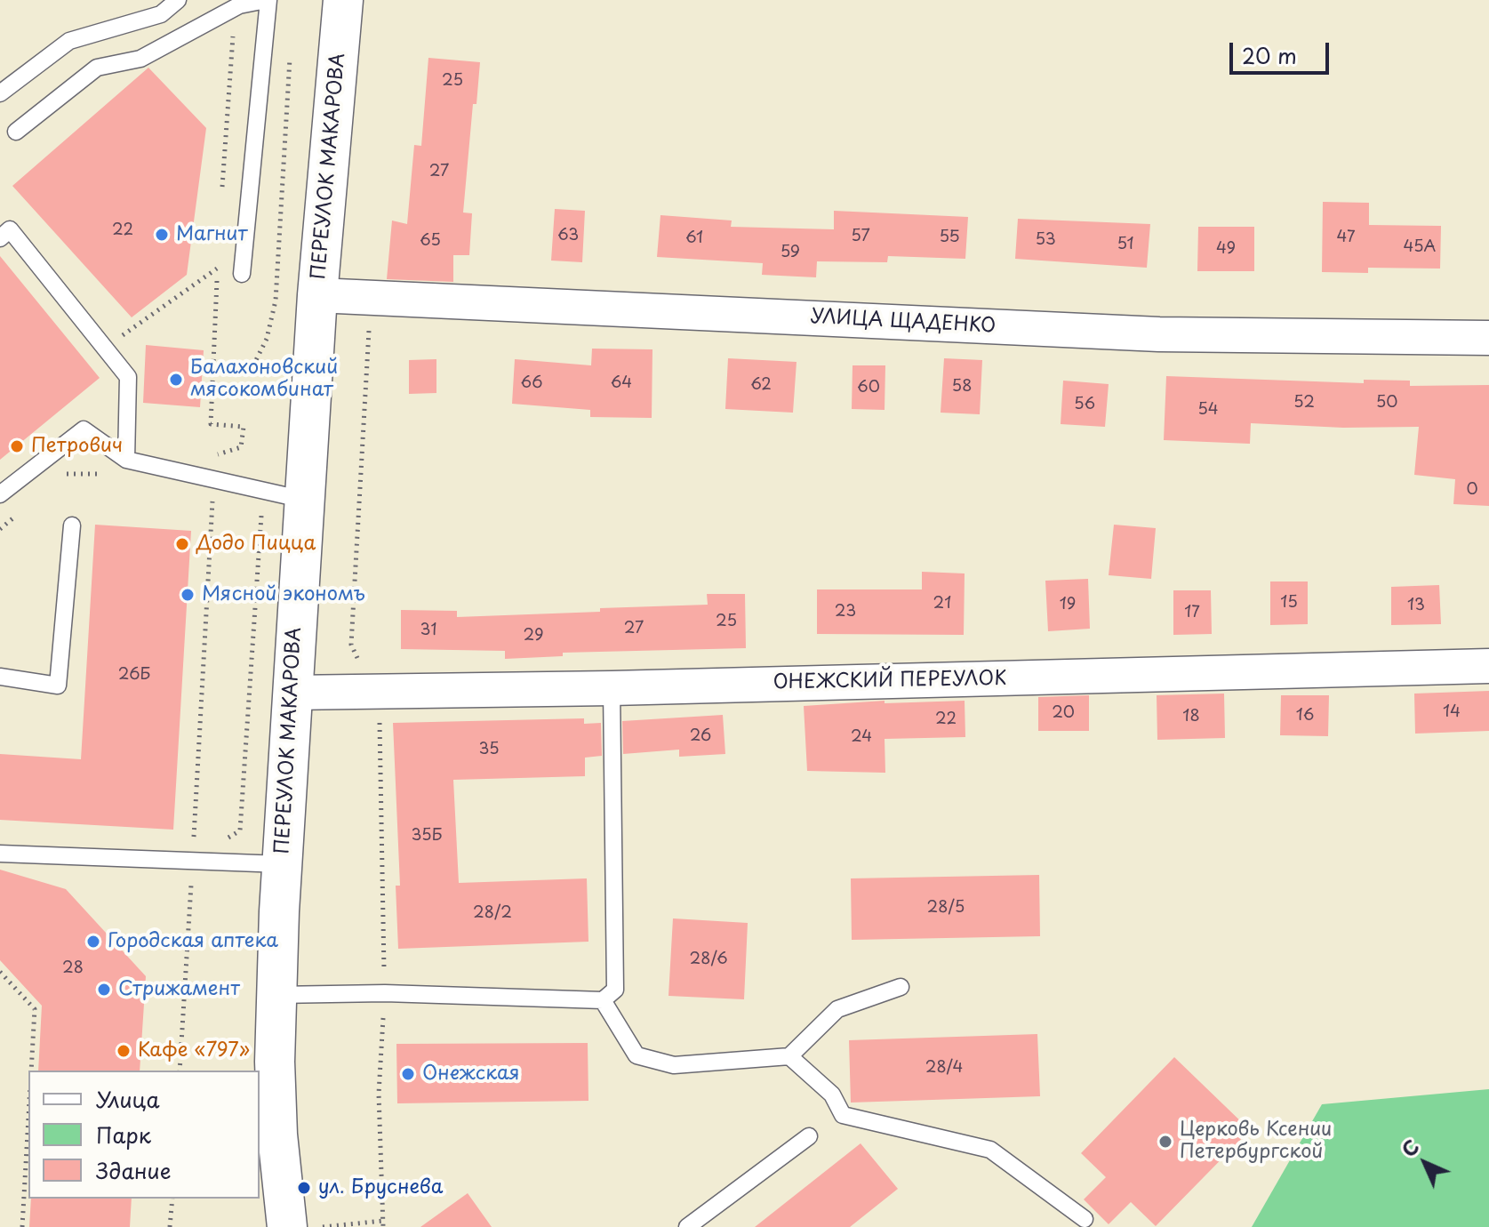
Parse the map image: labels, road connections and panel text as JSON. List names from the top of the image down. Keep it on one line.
{"streets":{"main road":["ПЕРЕУЛОК МАКАРОВА"],"street":["УЛИЦА ЩАДЕНКО","ОНЕЖСКИЙ ПЕРЕУЛОК"]},"crossings":[["ПЕРЕУЛОК МАКАРОВА","УЛИЦА ЩАДЕНКО"],["ПЕРЕУЛОК МАКАРОВА","ОНЕЖСКИЙ ПЕРЕУЛОК"]],"places":["Магнит","Балахоновский мясокомбинат","Петрович","Додо Пицца","Мясной экономъ","Городская аптека","Стрижамент","Кафе «797»","Онежская","Церковь Ксении Петербургской","ул. Бруснева"],"house_numbers":["25","27","22","63","57","55","47","61","53","65","51","45А","49","59","66","64","62","58","60","52","50","56","54","0","15","21","19","13","23","17","25","27","31","29","26Б","14","20","16","18","22","26","24","35","35Б","28/5","28/2","28/6","28","28/4"],"legend":["Улица","Парк","Здание"],"scale_bar":"20 m","north":"top left"}
